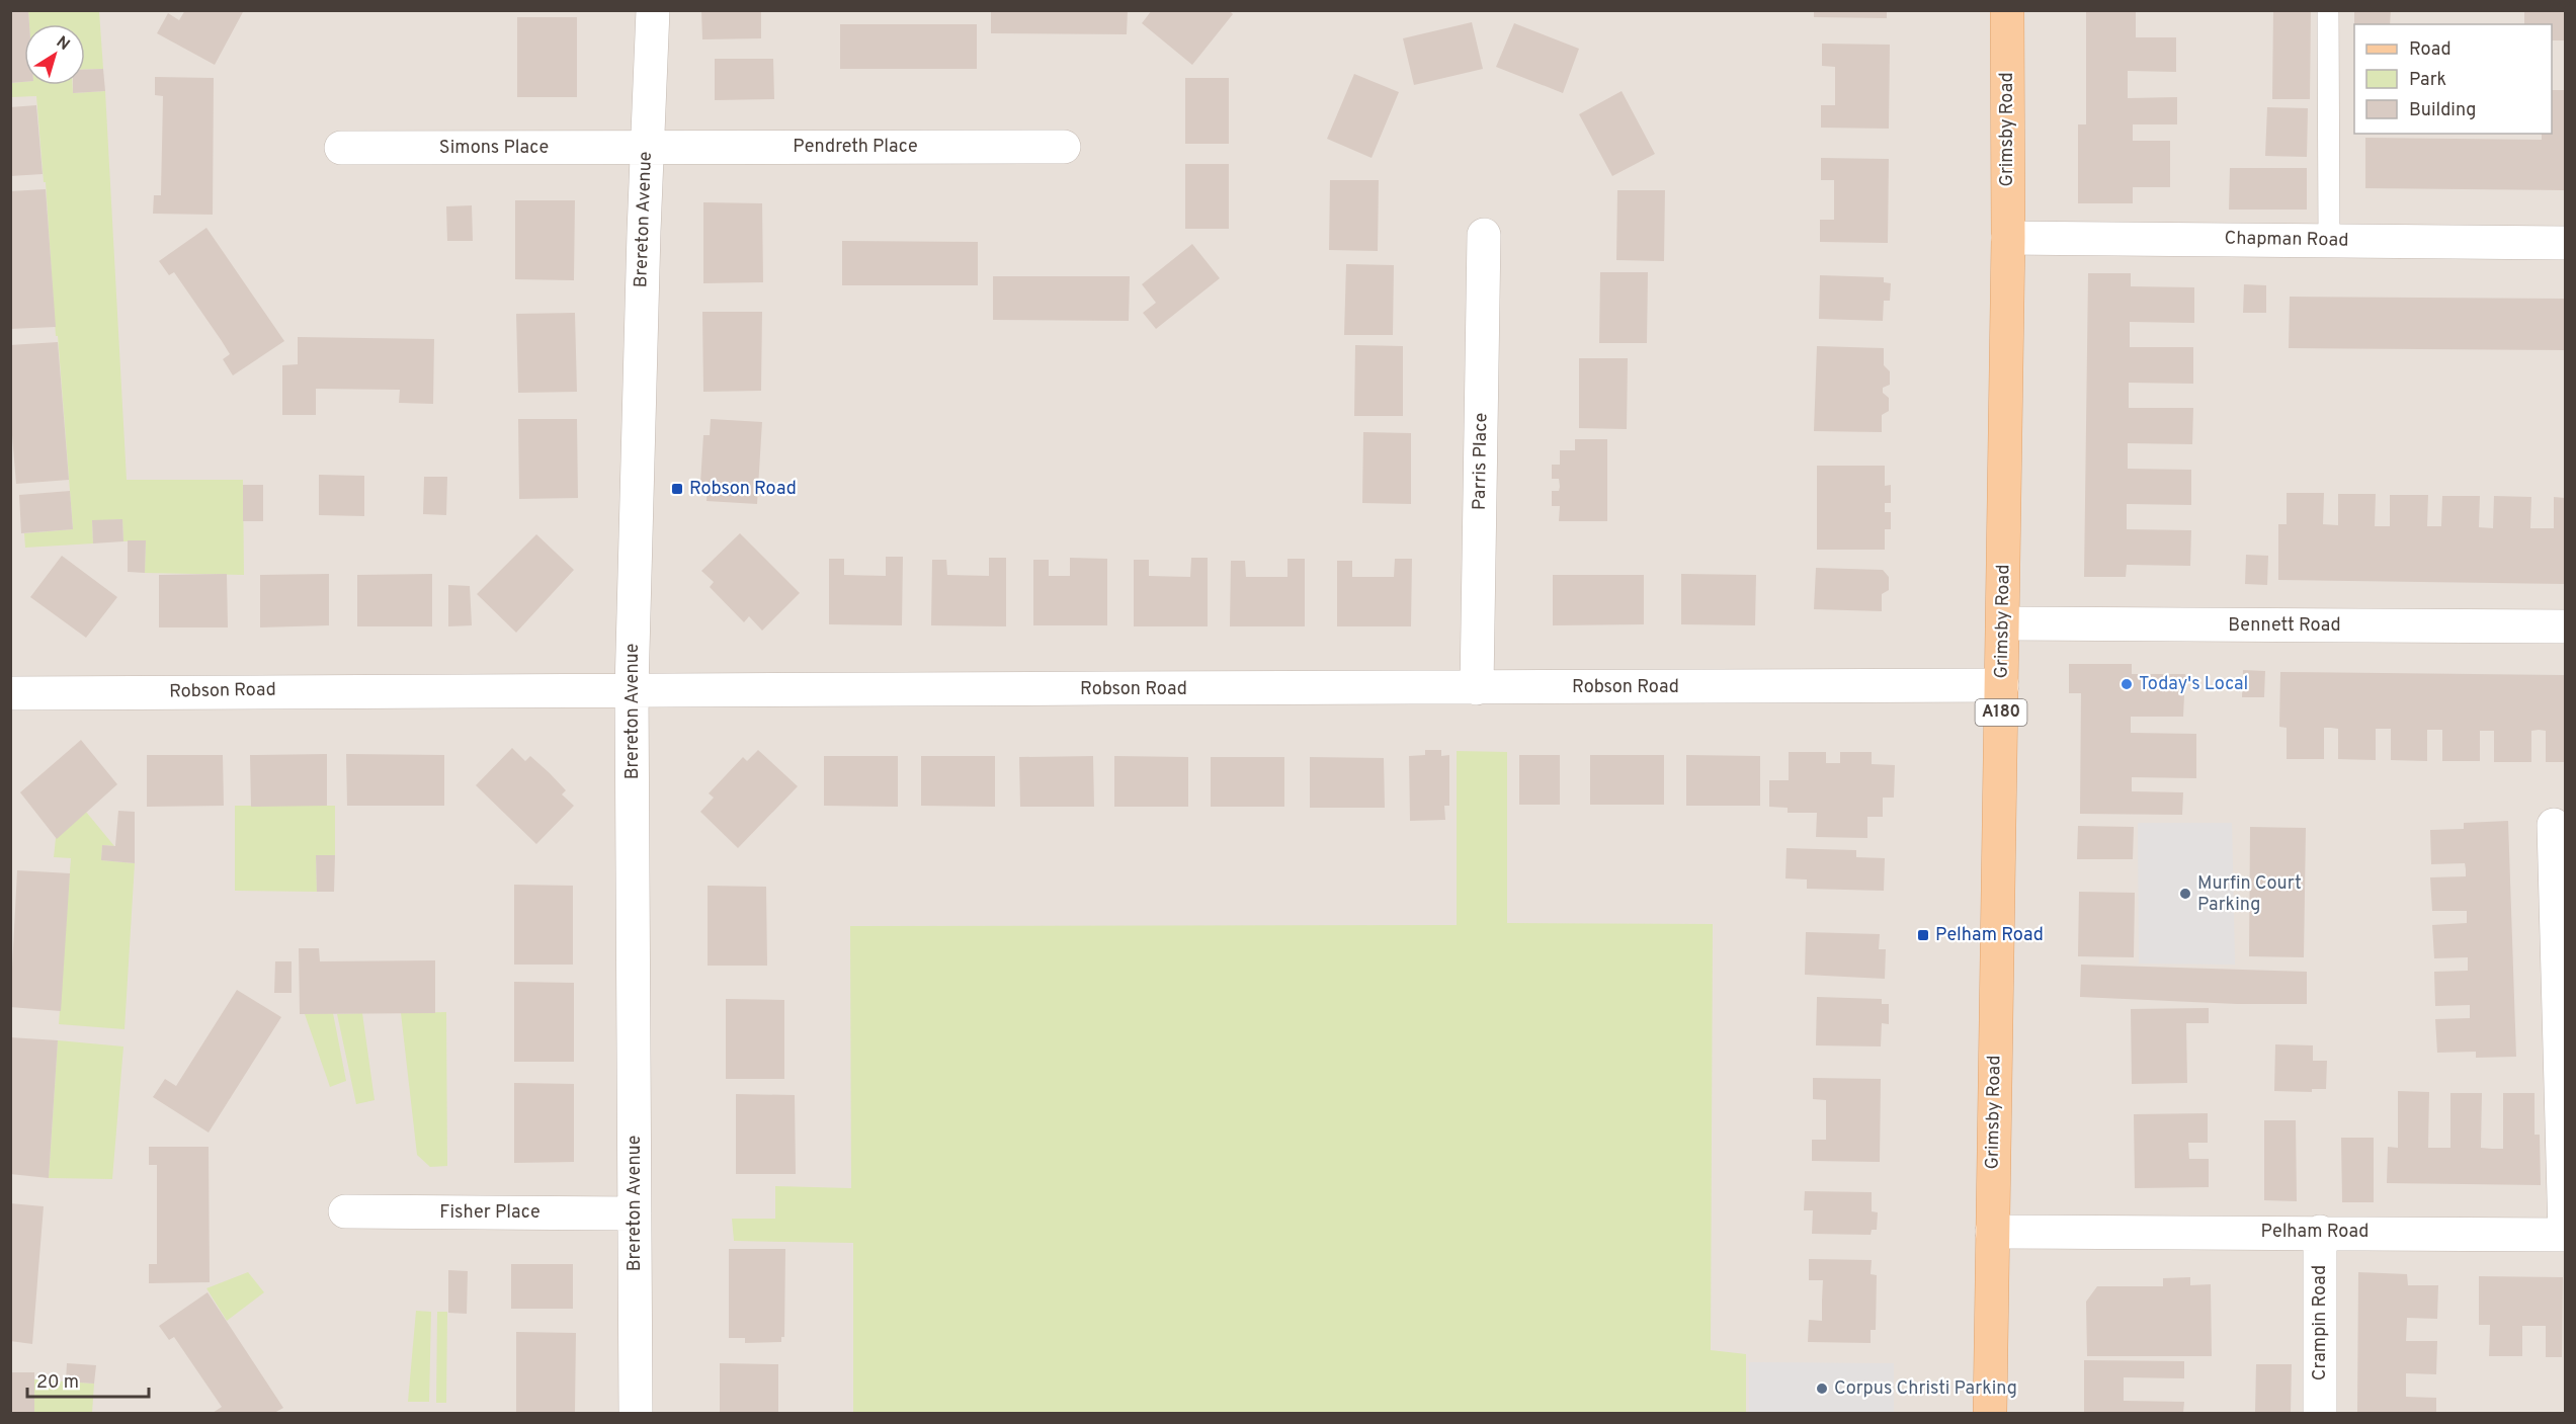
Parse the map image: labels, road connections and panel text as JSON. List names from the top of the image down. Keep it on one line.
{"streets":{"main road":["Grimsby Road","A180"],"street":["Pendreth Place","Simons Place","Brereton Avenue","Chapman Road","Parris Place","Bennett Road","Robson Road","Fisher Place","Pelham Road","Crampin Road"]},"crossings":[["Grimsby Road","Chapman Road"],["Grimsby Road","Bennett Road"],["Grimsby Road","Robson Road"],["Grimsby Road","Pelham Road"],["Pendreth Place","Simons Place"],["Pendreth Place","Brereton Avenue"],["Simons Place","Brereton Avenue"],["Brereton Avenue","Robson Road"],["Brereton Avenue","Fisher Place"],["Parris Place","Robson Road"],["Pelham Road","Crampin Road"]],"places":{"transit":["Robson Road","Pelham Road"],"other":["Today's Local","Murfin Court Parking","Corpus Christi Parking"]},"legend":["Road","Park","Building"],"scale_bar":"20 m","north":"top right"}
